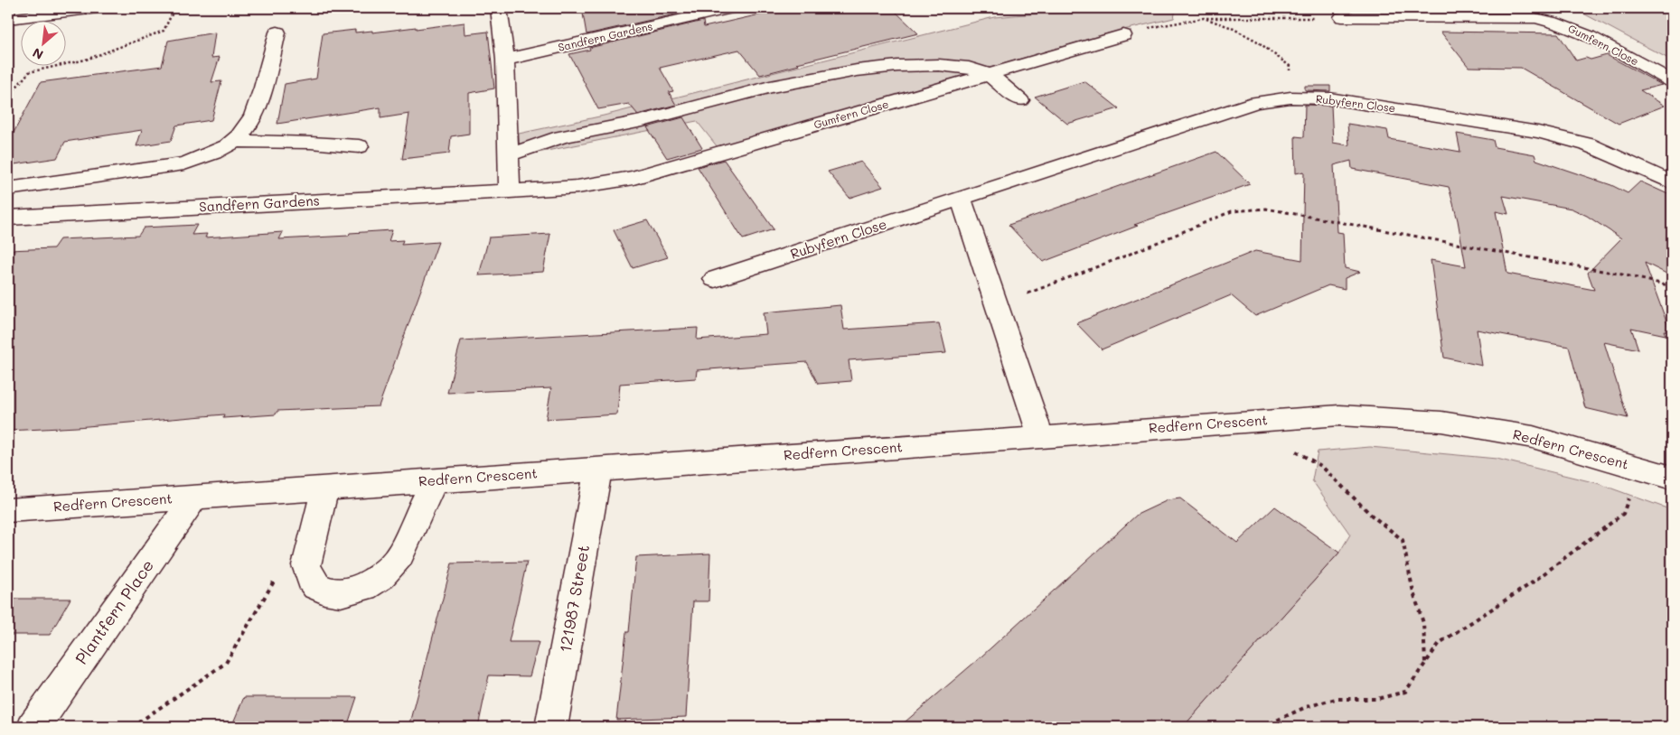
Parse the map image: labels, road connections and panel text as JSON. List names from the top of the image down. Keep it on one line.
{"streets":{"street":["Sandfern Gardens","Gumfern Close","Rubyfern Close","Redfern Crescent","121987 Street","Plantfern Place"]},"crossings":[["Sandfern Gardens","Gumfern Close"],["Redfern Crescent","121987 Street"],["Redfern Crescent","Plantfern Place"]],"north":"bottom left"}
